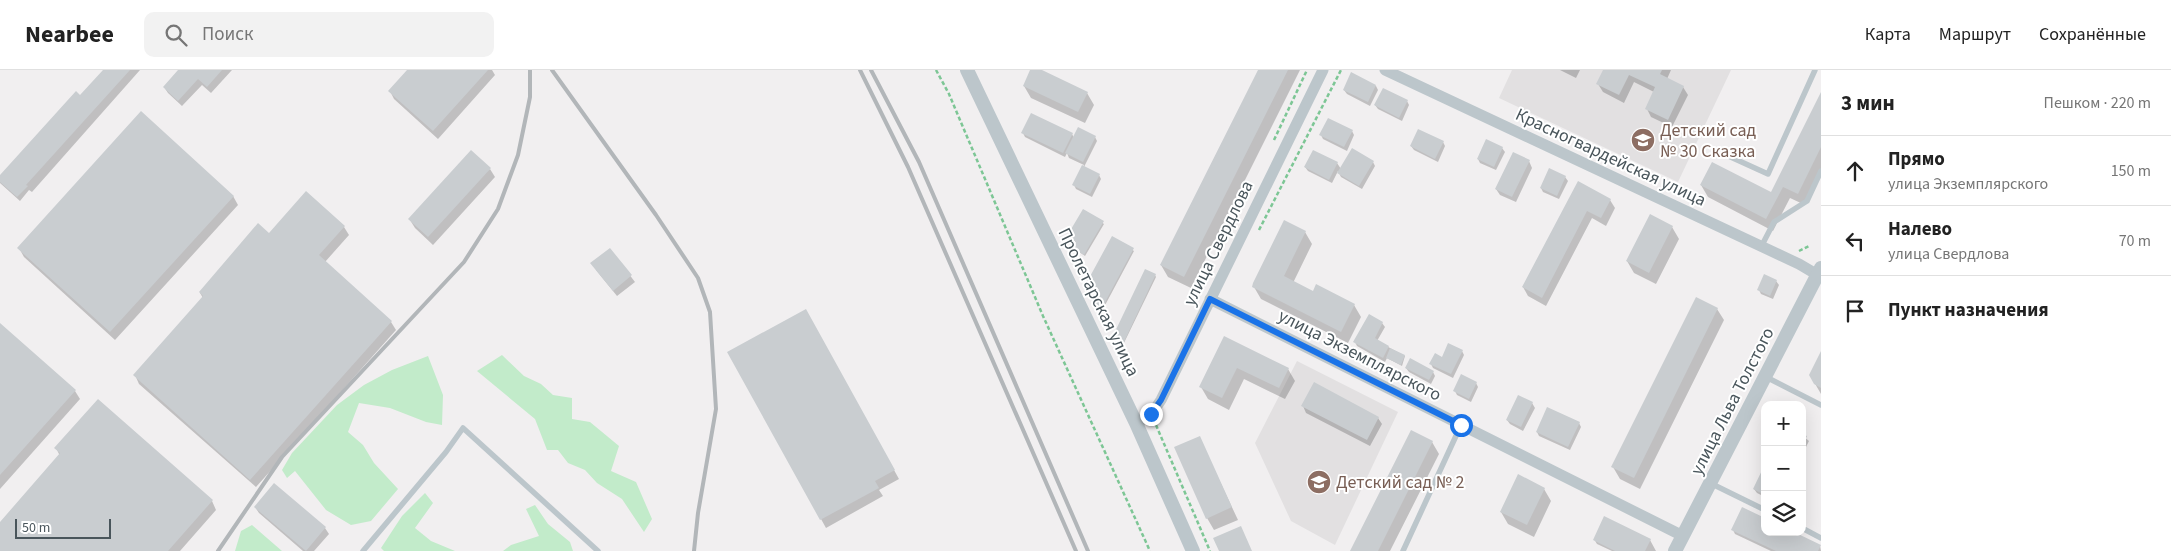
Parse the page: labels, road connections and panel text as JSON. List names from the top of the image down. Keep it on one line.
{"streets":{"street":["Красногвардейская улица","улица Свердлова","Пролетарская улица","улица Экземплярского","улица Льва Толстого"]},"crossings":[["Красногвардейская улица","улица Льва Толстого"],["улица Свердлова","Пролетарская улица"],["улица Свердлова","улица Экземплярского"],["улица Экземплярского","улица Льва Толстого"]],"places":{"school or university":["Детский сад № 30 Сказка","Детский сад № 2"]},"scale_bar":"50 m","page":{"header":"Nearbee","search":"Поиск","nav":["Карта","Маршрут","Сохранённые"],"heading":["3 мин","Пешком · 220 m"],"list":[["Прямо","улица Экземплярского","150 m"],["Налево","улица Свердлова","70 m"],"Пункт назначения"],"map_buttons":["+","−"],"scale":"50 m"}}
